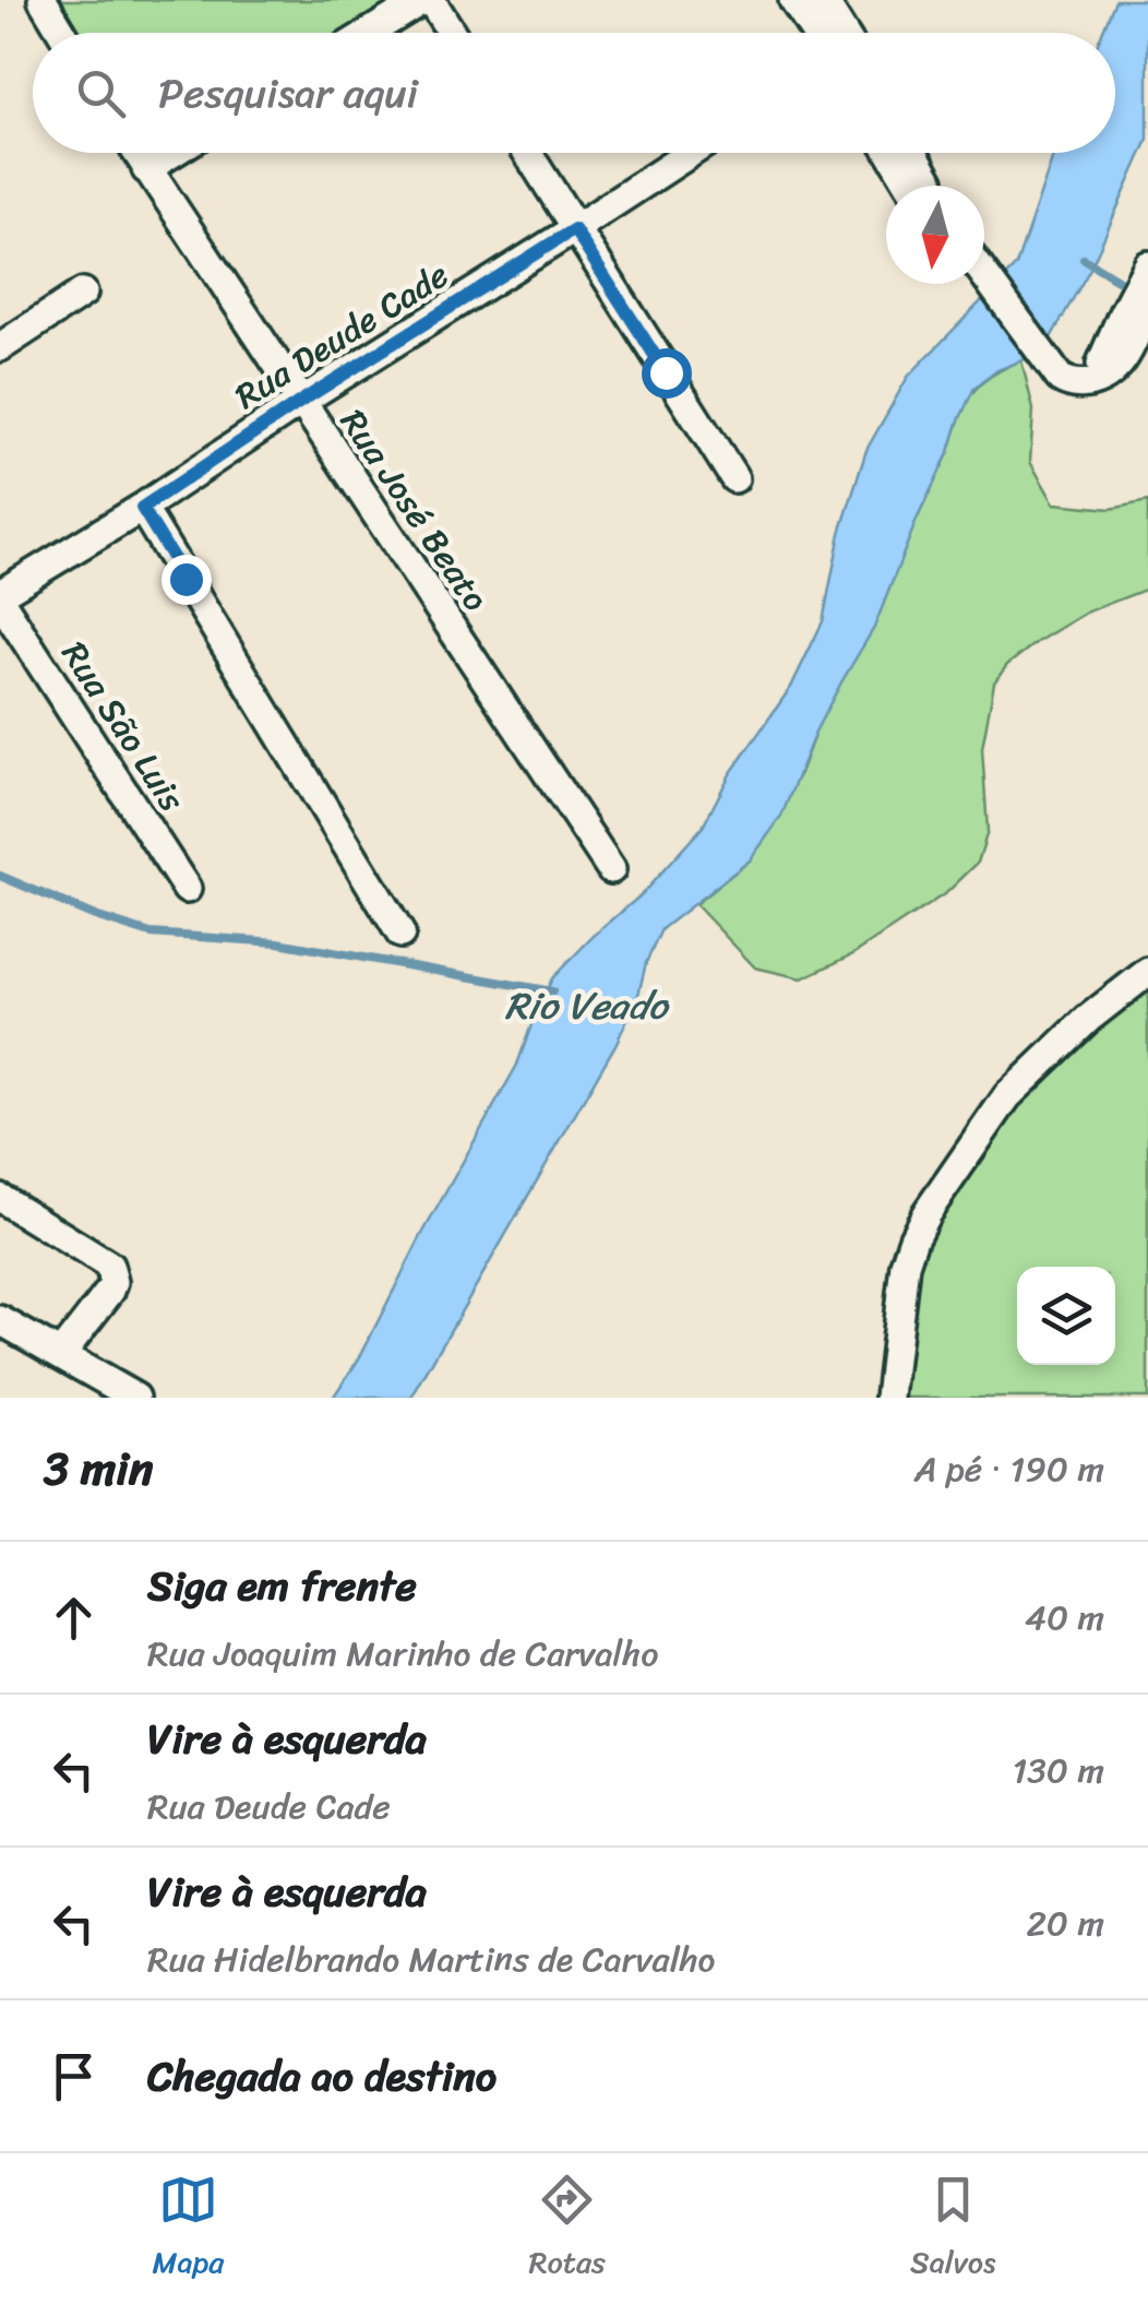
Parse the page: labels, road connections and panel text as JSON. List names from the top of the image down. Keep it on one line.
{"streets":{"street":["Rua Deude Cade","Rua José Beato","Rua São Luis"]},"crossings":[["Rua Deude Cade","Rua José Beato"],["Rua Deude Cade","Rua São Luis"]],"water":["Rio Veado"],"north":"bottom","page":{"search":"Pesquisar aqui","heading":["3 min","A pé · 190 m"],"list":[["Siga em frente","Rua Joaquim Marinho de Carvalho","40 m"],["Vire à esquerda","Rua Deude Cade","130 m"],["Vire à esquerda","Rua Hidelbrando Martins de Carvalho","20 m"],"Chegada ao destino"],"nav":["Mapa","Rotas","Salvos"]}}
